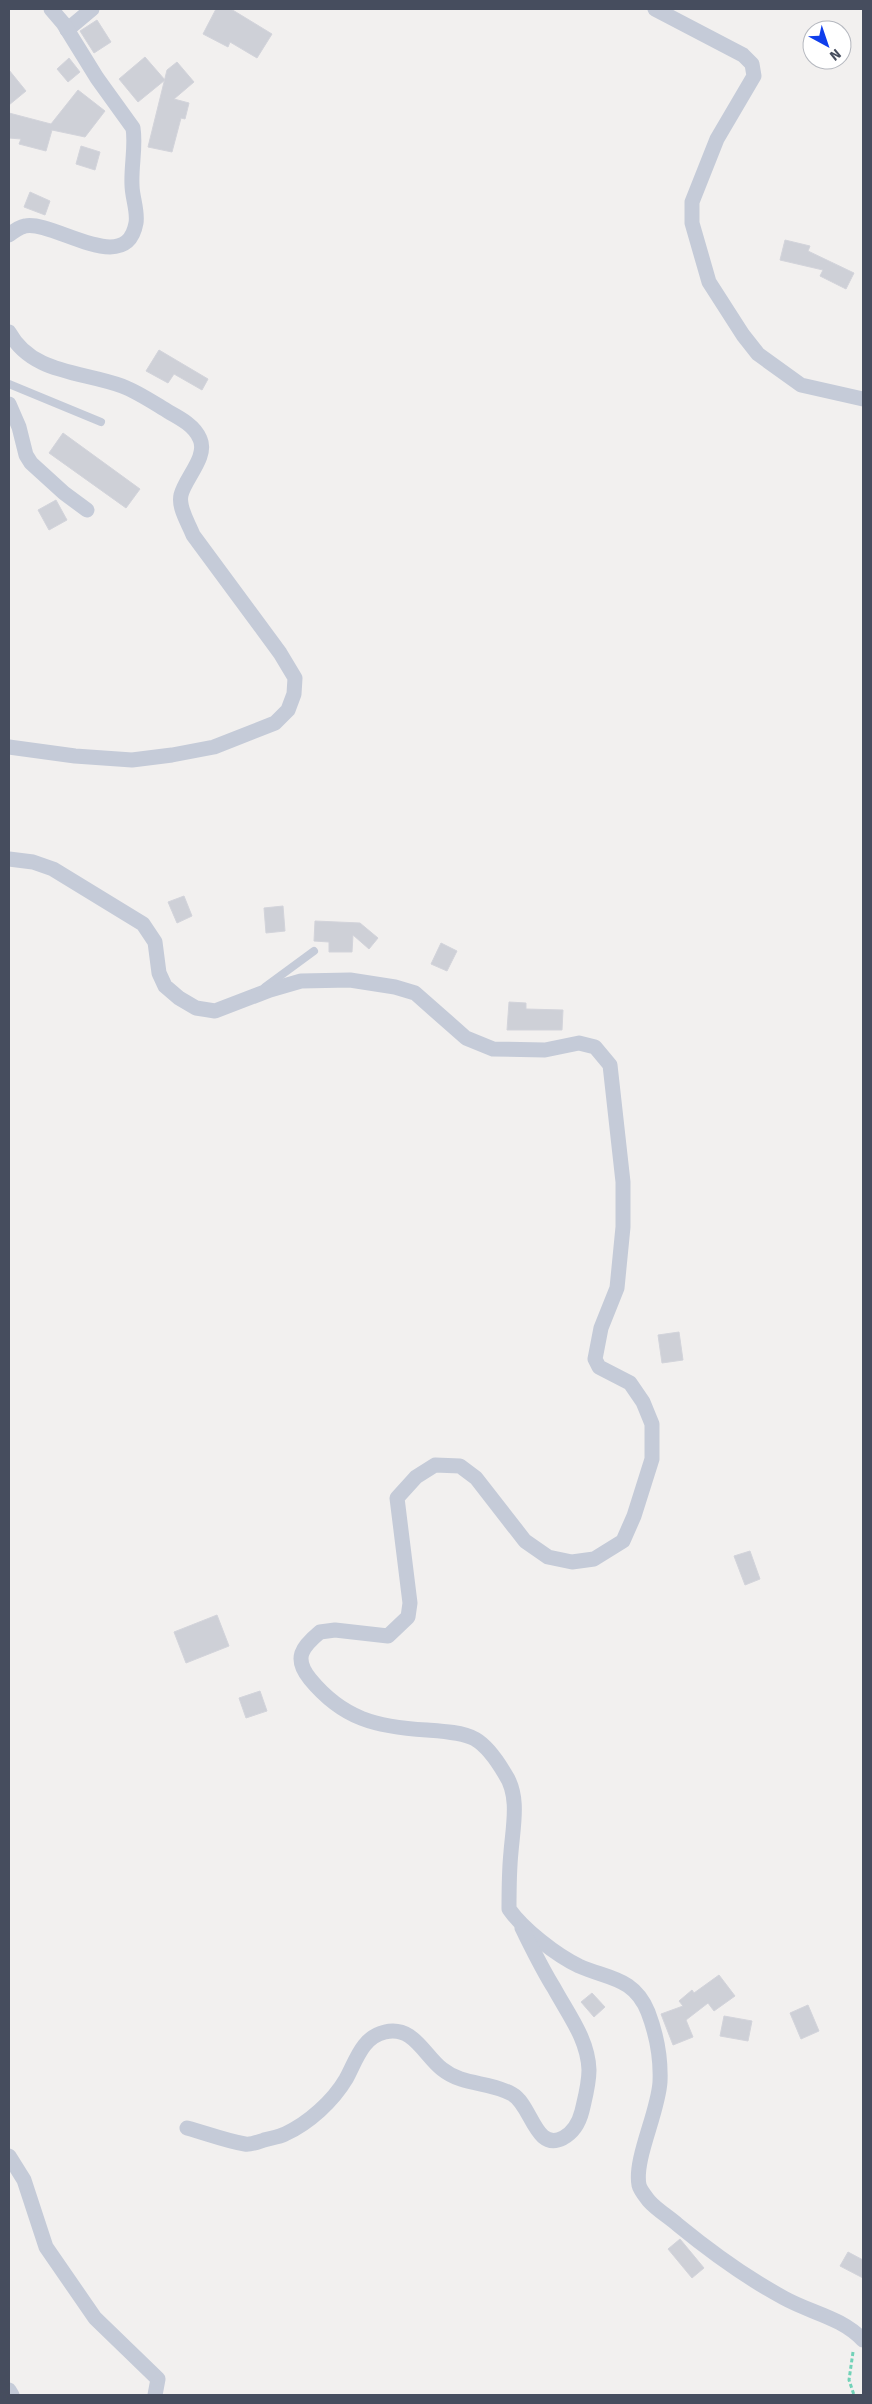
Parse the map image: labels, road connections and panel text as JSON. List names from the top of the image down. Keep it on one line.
{"north":"bottom right"}
